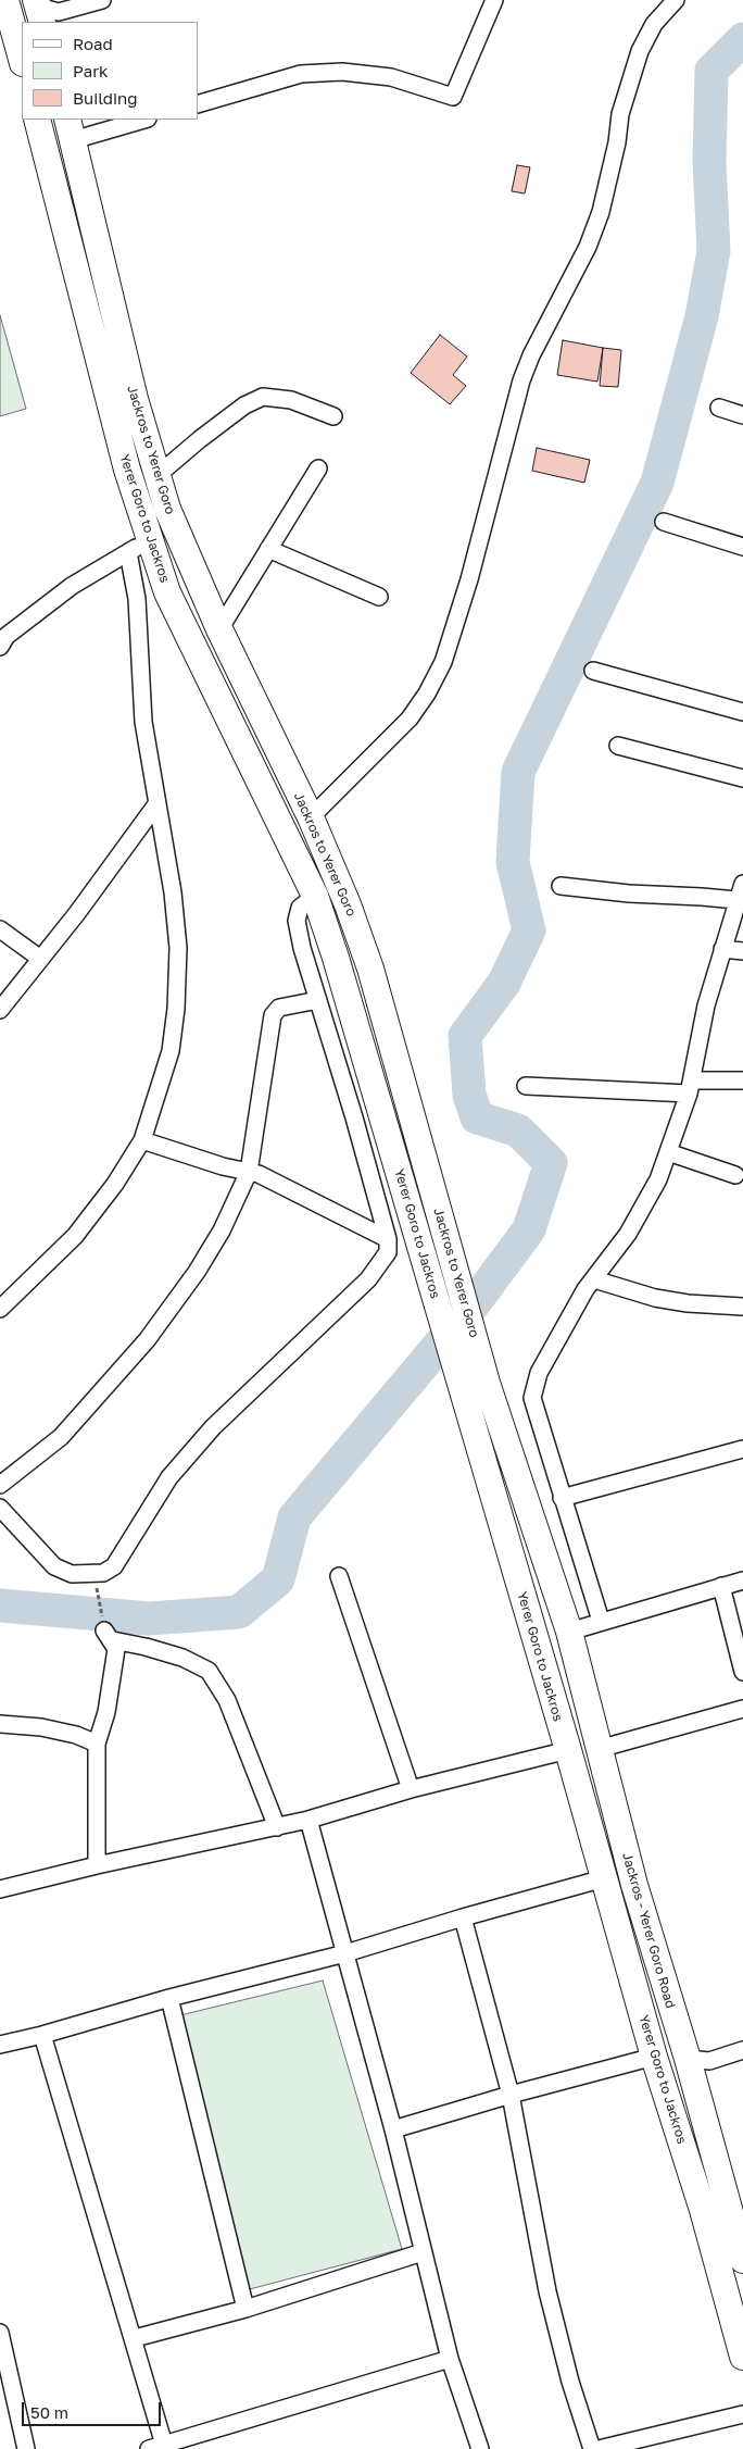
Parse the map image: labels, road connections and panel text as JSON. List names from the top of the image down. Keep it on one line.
{"streets":{"main road":["Jackros to Yerer Goro","Yerer Goro to Jackros","Jackros - Yerer Goro Road"]},"crossings":[["Jackros to Yerer Goro","Jackros - Yerer Goro Road"]],"legend":["Road","Park","Building"],"scale_bar":"50 m"}
